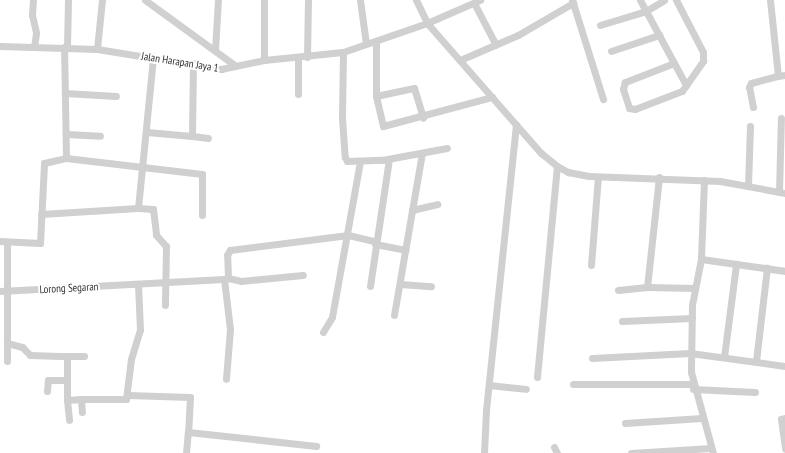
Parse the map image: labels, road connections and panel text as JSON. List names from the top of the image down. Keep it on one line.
{"streets":{"street":["Jalan Harapan Jaya 1","Lorong Segaran"]}}
